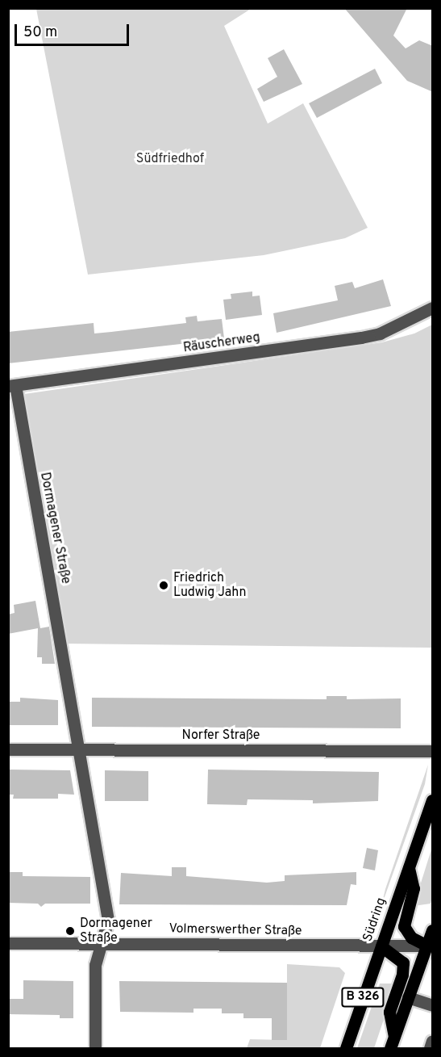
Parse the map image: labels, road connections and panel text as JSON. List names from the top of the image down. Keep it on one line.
{"streets":{"main road":["Südring","B 326"],"street":["Räuscherweg","Dormagener Straße","Norfer Straße","Volmerswerther Straße"]},"crossings":[["Räuscherweg","Dormagener Straße"],["Dormagener Straße","Norfer Straße"],["Dormagener Straße","Volmerswerther Straße"],["Südring","Volmerswerther Straße"],["Südring","B 326"],["Volmerswerther Straße","B 326"]],"parks":["Südfriedhof"],"places":["Friedrich Ludwig Jahn","Dormagener Straße"],"scale_bar":"50 m"}
